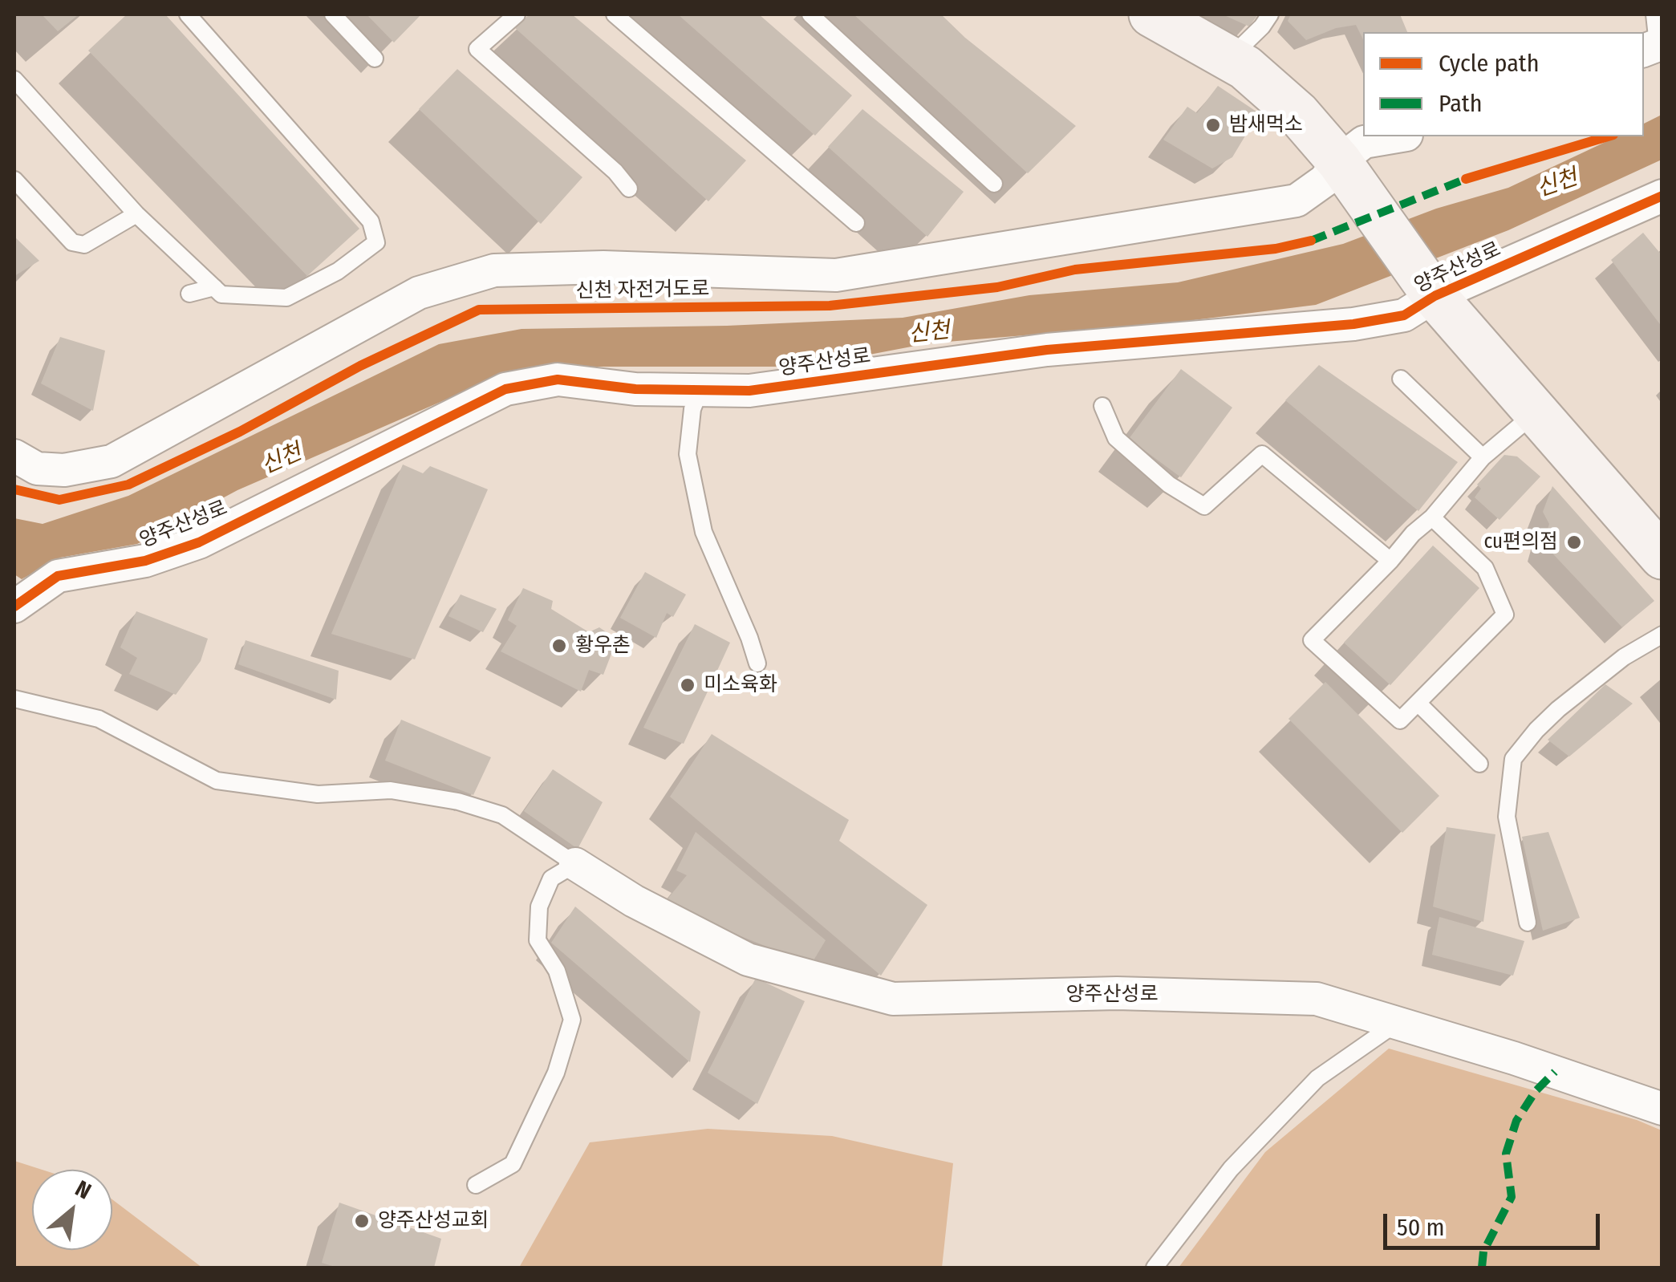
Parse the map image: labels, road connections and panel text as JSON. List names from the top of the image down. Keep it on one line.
{"streets":{"street":["양주산성로"],"cycle path":["신천 자전거도로"]},"water":["신천"],"places":["밤새먹소","cu편의점","황우촌","미소육화","양주산성교회"],"legend":["Cycle path","Path"],"scale_bar":"50 m","north":"top right"}
